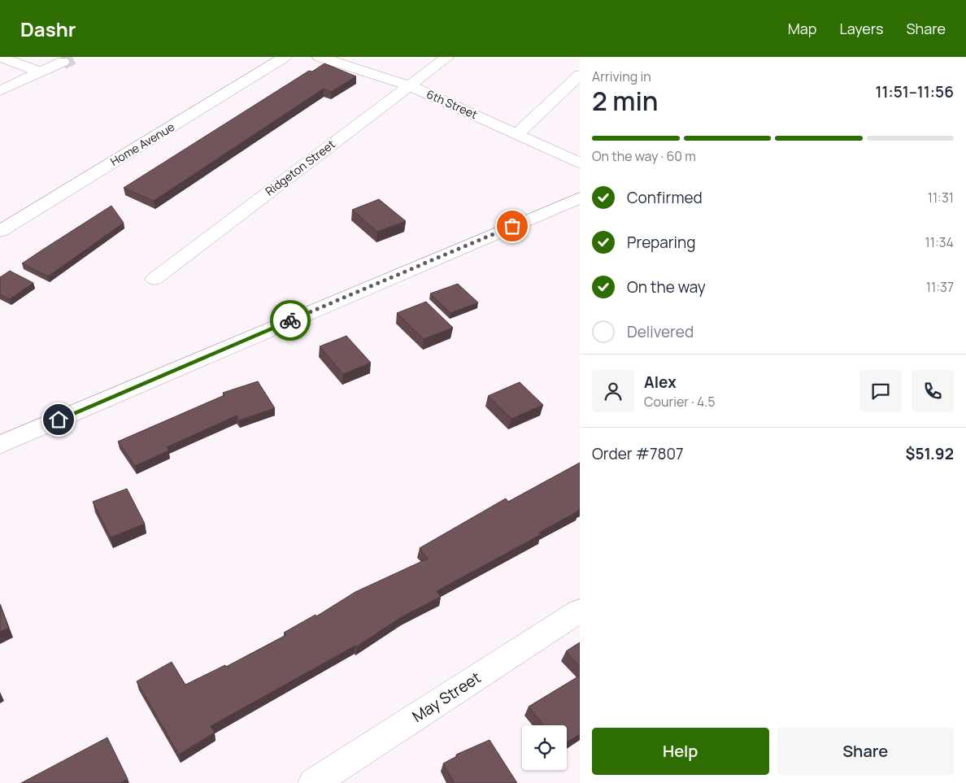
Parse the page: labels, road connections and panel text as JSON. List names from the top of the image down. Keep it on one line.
{"streets":{"street":["6th Street","Home Avenue","Ridgeton Street","May Street"]},"crossings":[["6th Street","Ridgeton Street"]],"page":{"header":"Dashr","nav":["Map","Layers","Share"],"heading":["2 min","Arriving in","11:51–11:56"],"panel":["Alex","Courier · 4.5","Order #7807","$51.92"],"bar":"On the way · 60 m","list":[["Confirmed","11:31"],["Preparing","11:34"],["On the way","11:37"],"Delivered"],"buttons":["Help","Share"]}}
